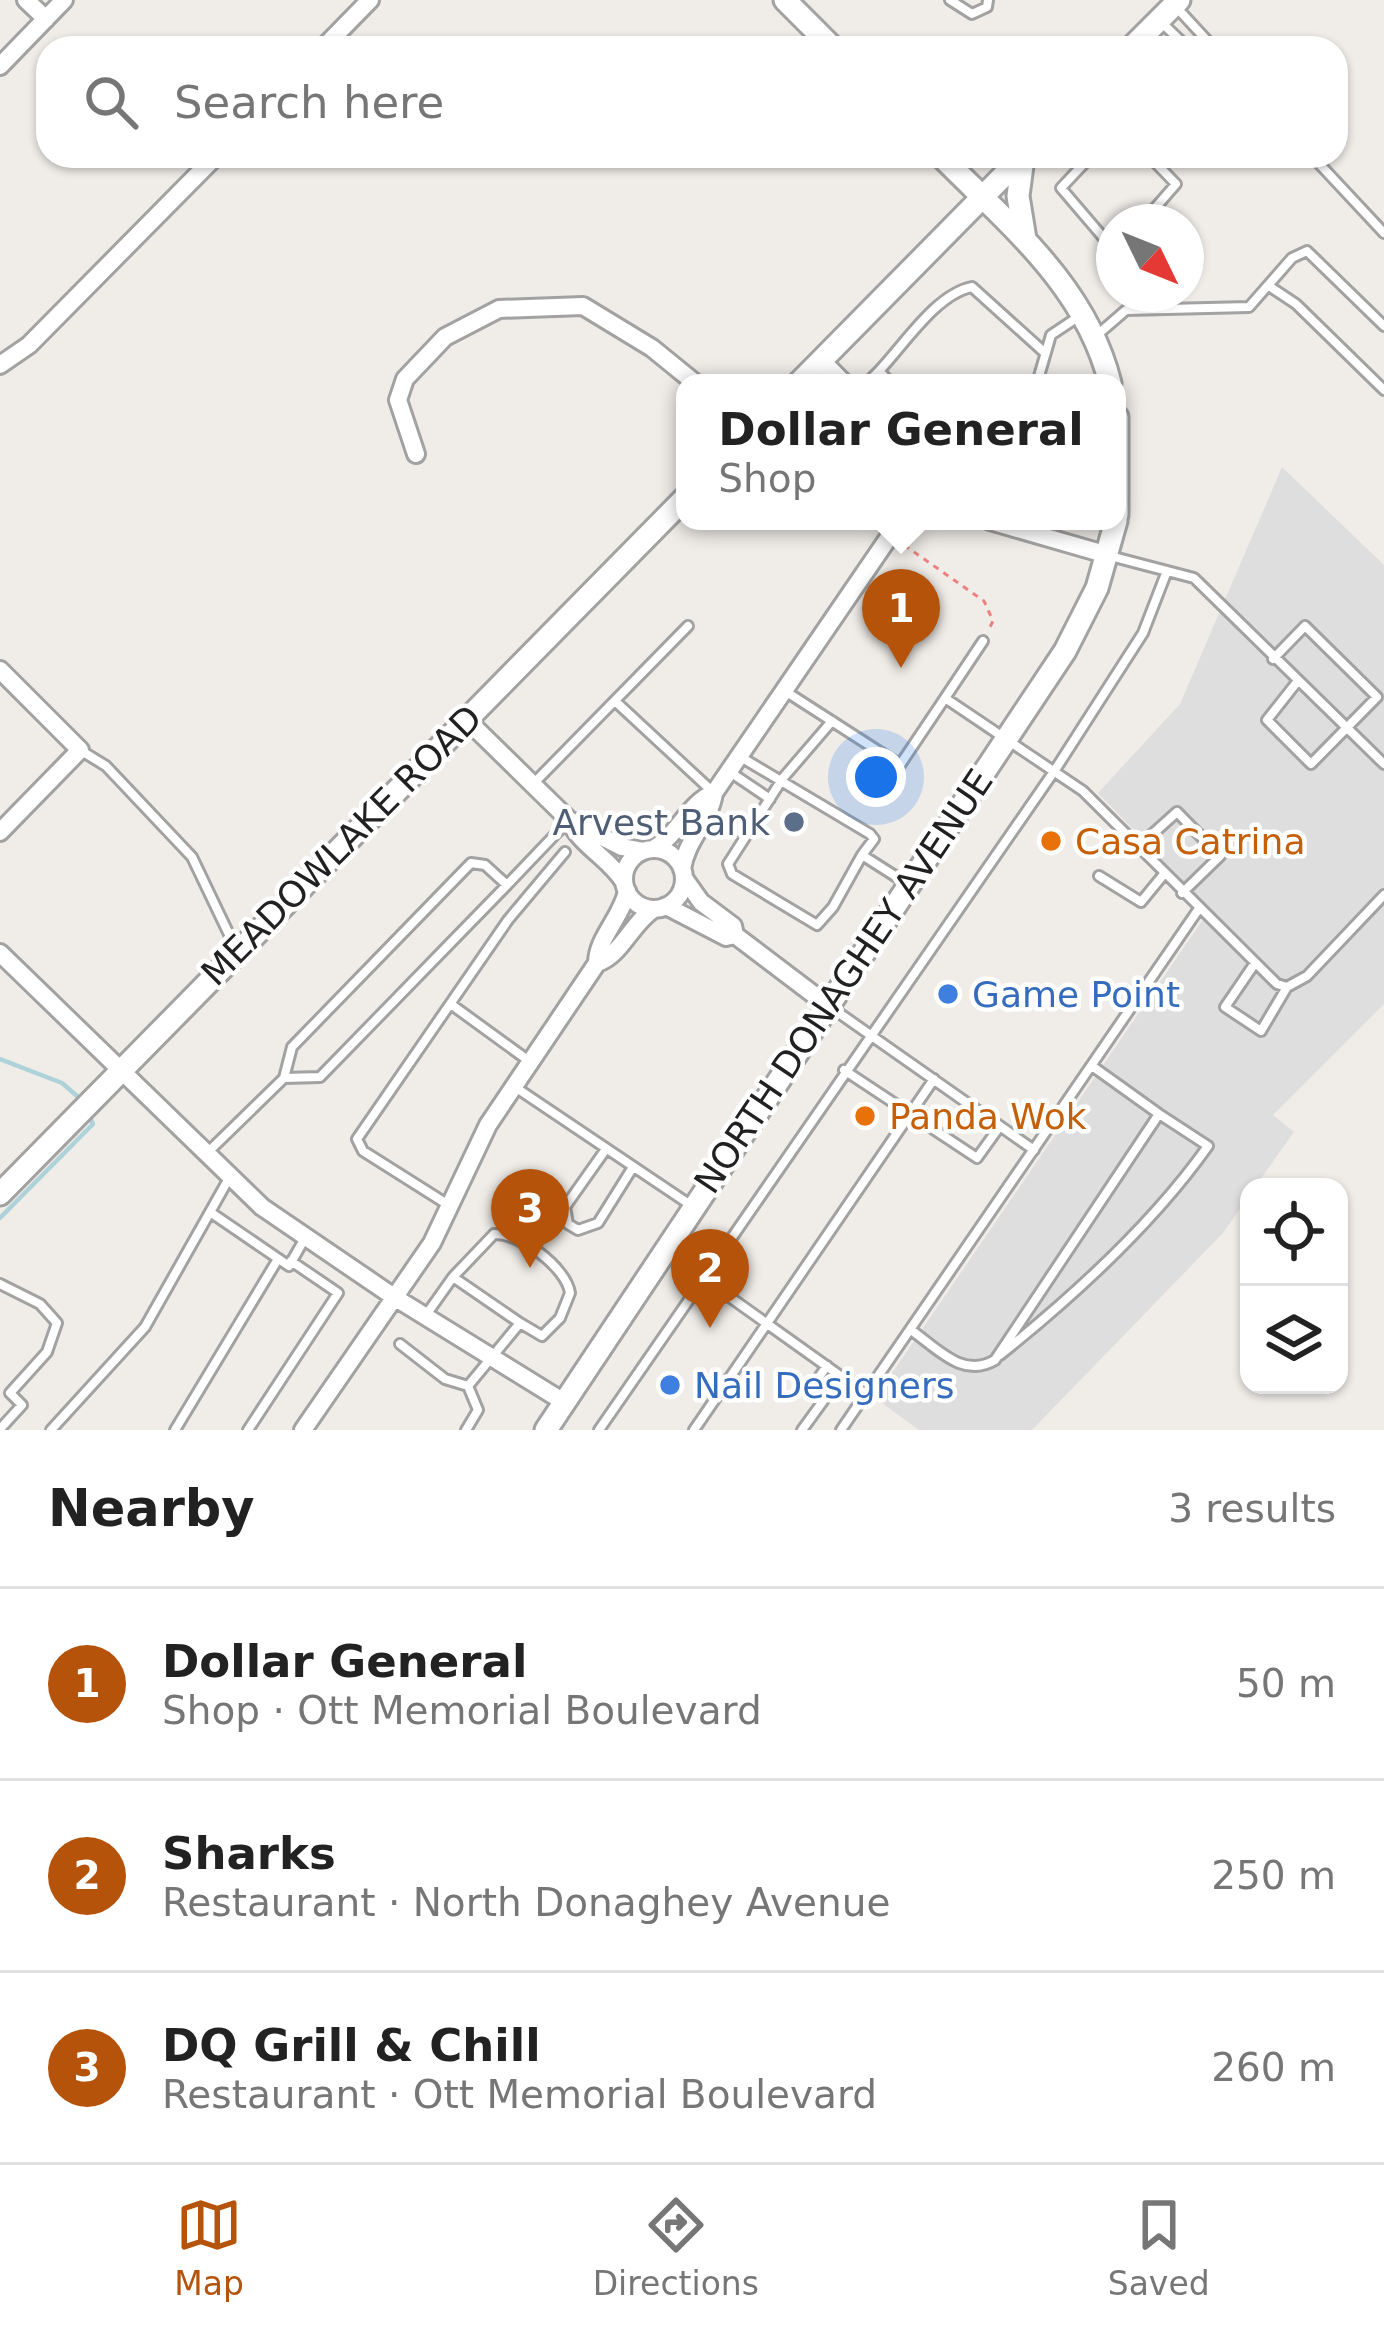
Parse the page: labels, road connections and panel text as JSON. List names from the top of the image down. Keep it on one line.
{"streets":{"street":["MEADOWLAKE ROAD","NORTH DONAGHEY AVENUE"]},"places":["Arvest Bank","Casa Catrina","Game Point","Panda Wok","Nail Designers"],"north":"bottom right","page":{"search":"Search here","popup":["Dollar General","Shop"],"pins":["1","3","2"],"heading":["Nearby","3 results"],"list":[{"mark":"1","name":"Dollar General","note":"Shop · Ott Memorial Boulevard","value":"50 m"},{"mark":"2","name":"Sharks","note":"Restaurant · North Donaghey Avenue","value":"250 m"},{"mark":"3","name":"DQ Grill & Chill","note":"Restaurant · Ott Memorial Boulevard","value":"260 m"}],"nav":["Map","Directions","Saved"]}}
